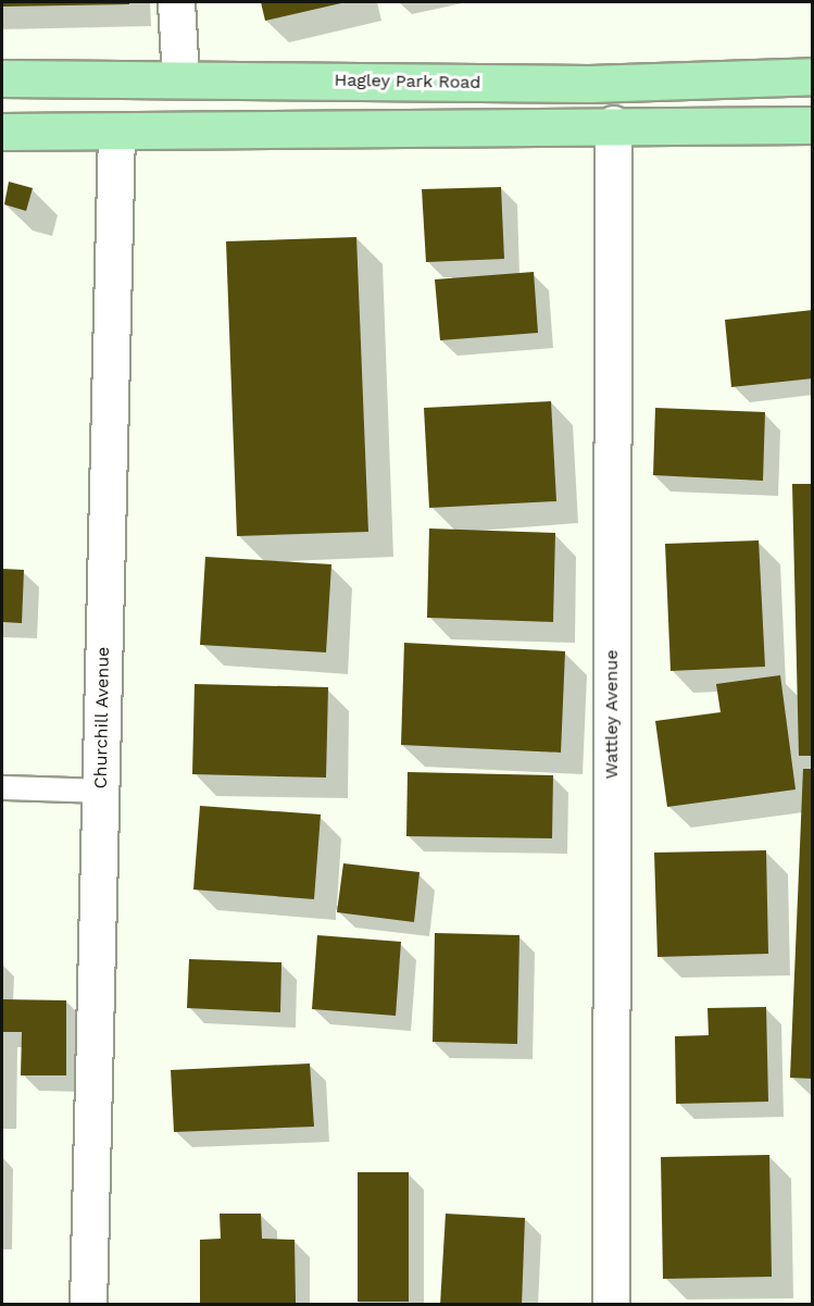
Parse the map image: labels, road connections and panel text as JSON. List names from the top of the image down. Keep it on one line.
{"streets":{"main road":["Hagley Park Road"],"street":["Wattley Avenue","Churchill Avenue"]}}
